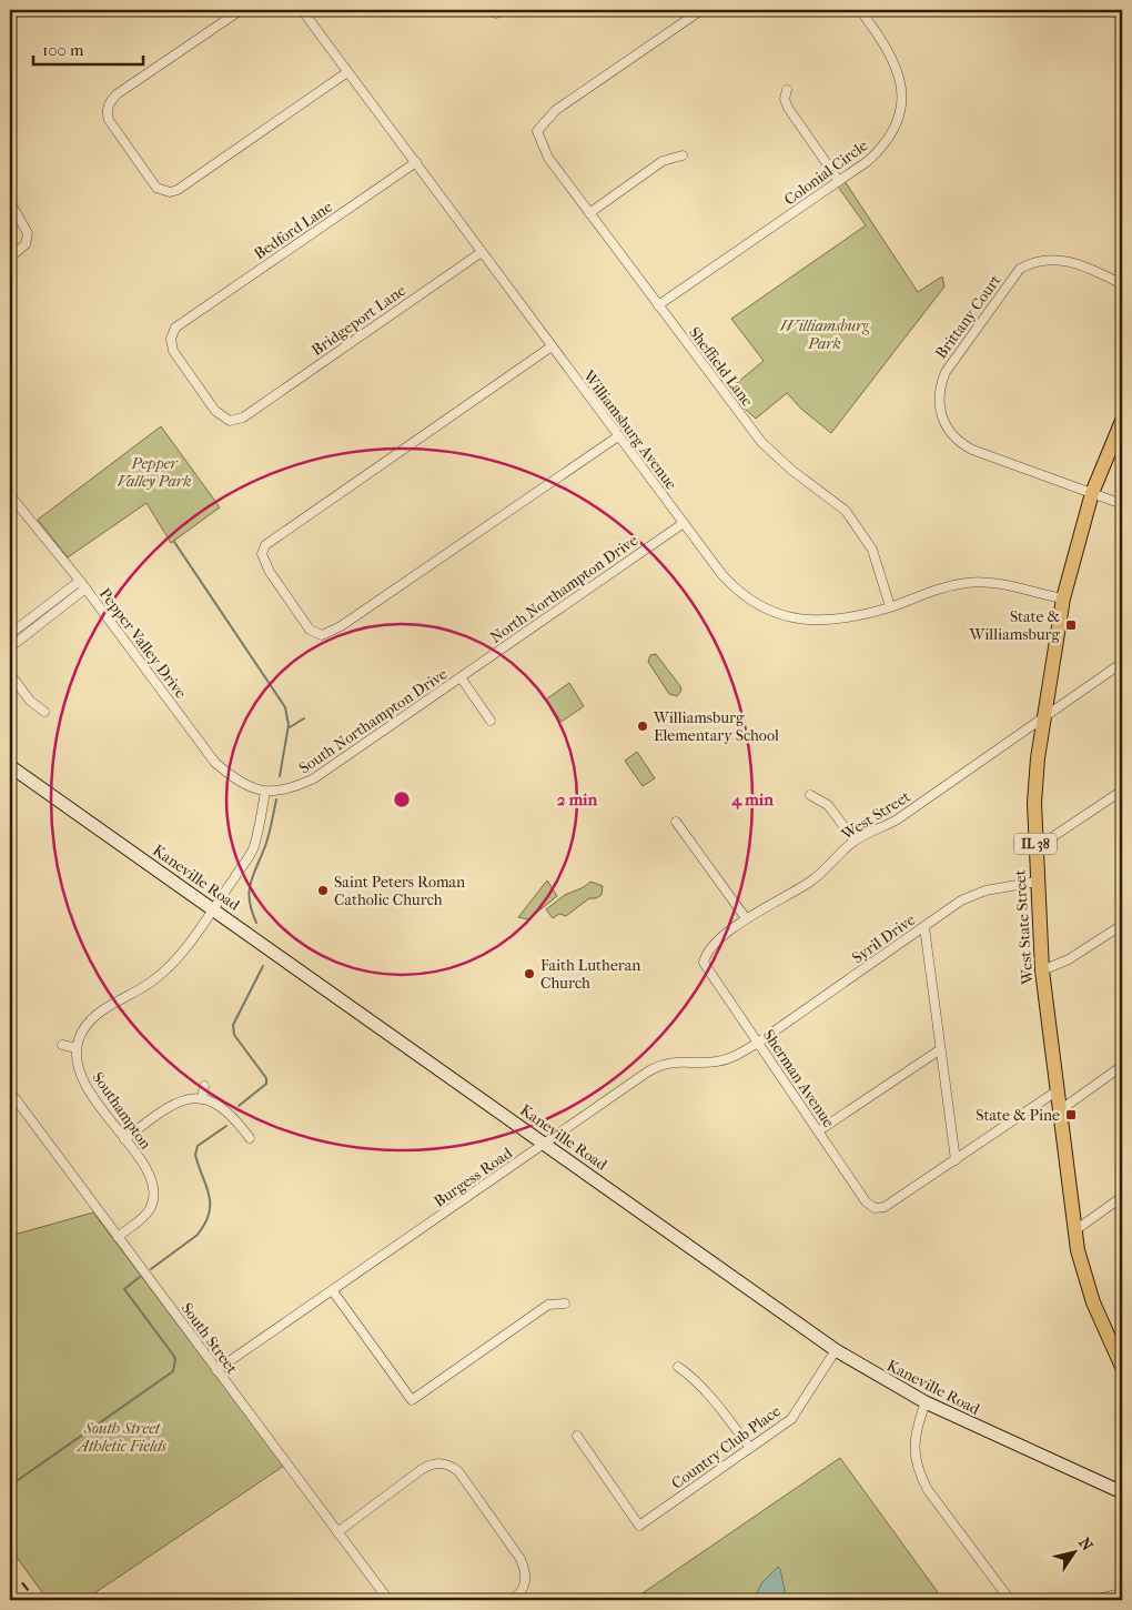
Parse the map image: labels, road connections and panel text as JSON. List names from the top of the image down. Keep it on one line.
{"streets":{"main road":["IL 38","Kaneville Road","West State Street"],"street":["Colonial Circle","Bedford Lane","Brittany Court","Bridgeport Lane","Sheffield Lane","Williamsburg Avenue","North Northampton Drive","Pepper Valley Drive","South Northampton Drive","West Street","Syril Drive","Sherman Avenue","Southampton","Burgess Road","South Street","Country Club Place"]},"crossings":[["Colonial Circle","Sheffield Lane"],["Bedford Lane","Bridgeport Lane"],["Bedford Lane","Williamsburg Avenue"],["Brittany Court","West State Street"],["Bridgeport Lane","Williamsburg Avenue"],["Sheffield Lane","Williamsburg Avenue"],["Williamsburg Avenue","North Northampton Drive"],["Williamsburg Avenue","West State Street"],["North Northampton Drive","South Northampton Drive"],["Pepper Valley Drive","South Northampton Drive"],["West Street","West State Street"],["West Street","Sherman Avenue"],["Kaneville Road","Burgess Road"],["Kaneville Road","Country Club Place"],["West State Street","Syril Drive"],["Syril Drive","Sherman Avenue"],["Syril Drive","Burgess Road"],["Sherman Avenue","Burgess Road"],["Southampton","South Street"],["Burgess Road","South Street"]],"parks":["Williamsburg Park","Pepper Valley Park","South Street Athletic Fields"],"places":{"transit":["State & Williamsburg","State & Pine"],"other":["Williamsburg Elementary School","Saint Peters Roman Catholic Church","Faith Lutheran Church"]},"scale_bar":"100 m","north":"top right","rings":["2 min","4 min"]}
